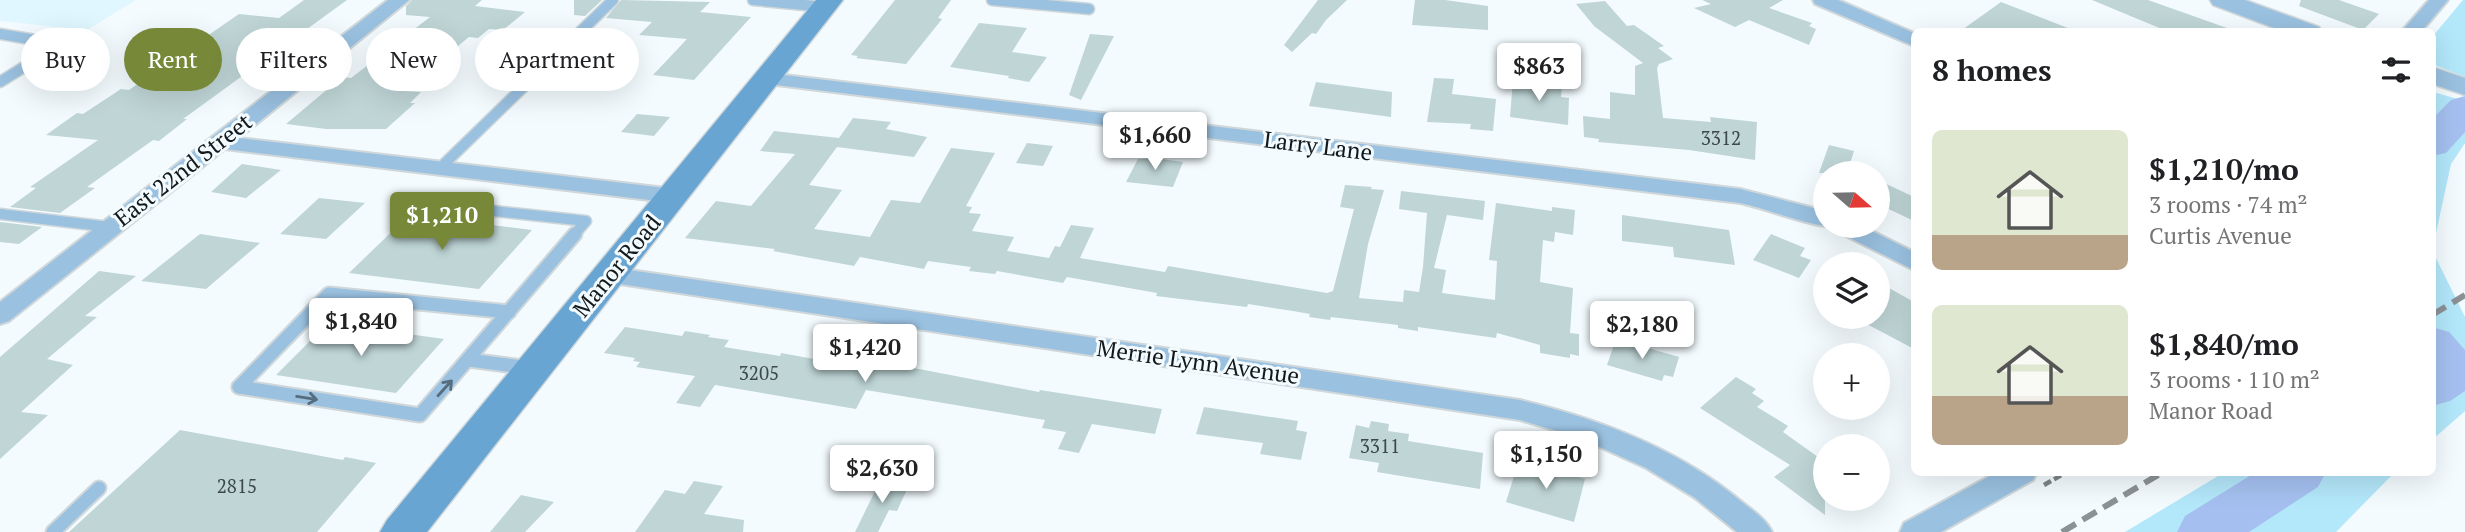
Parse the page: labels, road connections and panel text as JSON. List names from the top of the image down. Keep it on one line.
{"streets":{"main road":["Manor Road"],"street":["Larry Lane","East 22nd Street","Merrie Lynn Avenue"]},"crossings":[["Larry Lane","Manor Road"],["Manor Road","Merrie Lynn Avenue"]],"house_numbers":["3312","3205","3311","2815"],"north":"right","page":{"chip":["Buy","Rent","Filters","New","Apartment"],"heading":"8 homes","price":["$863","$1,660","$1,210","$1,840","$2,180","$1,420","$1,150","$2,630"],"list":[{"name":"$1,210/mo","note":"3 rooms · 74 m² · Curtis Avenue"},{"name":"$1,840/mo","note":"3 rooms · 110 m² · Manor Road"}],"map_buttons":["+","−"]}}
